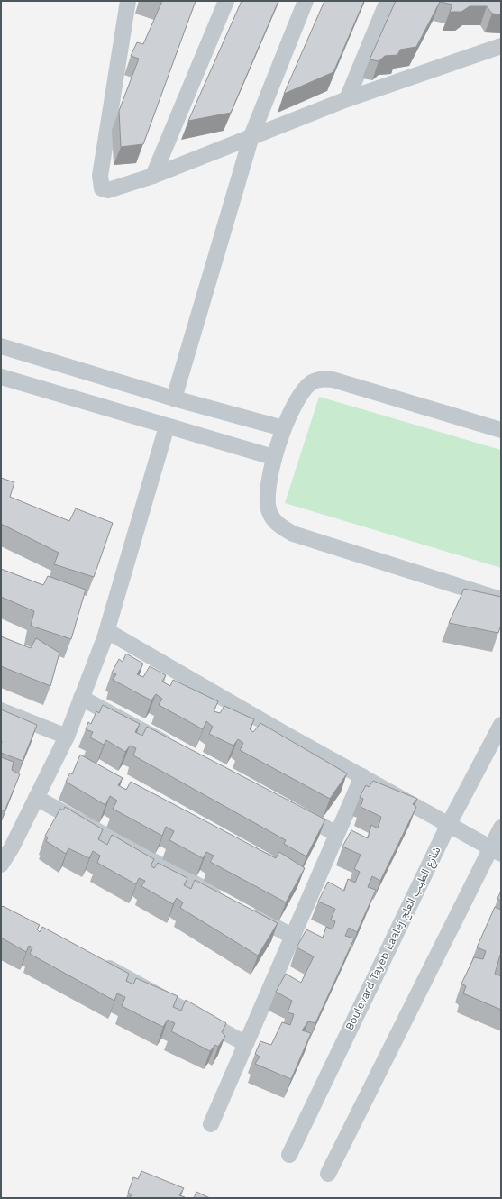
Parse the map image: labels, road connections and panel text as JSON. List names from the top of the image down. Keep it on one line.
{"streets":{"street":["Boulevard Tayeb Laalej شارع الطيب العلج"]}}
